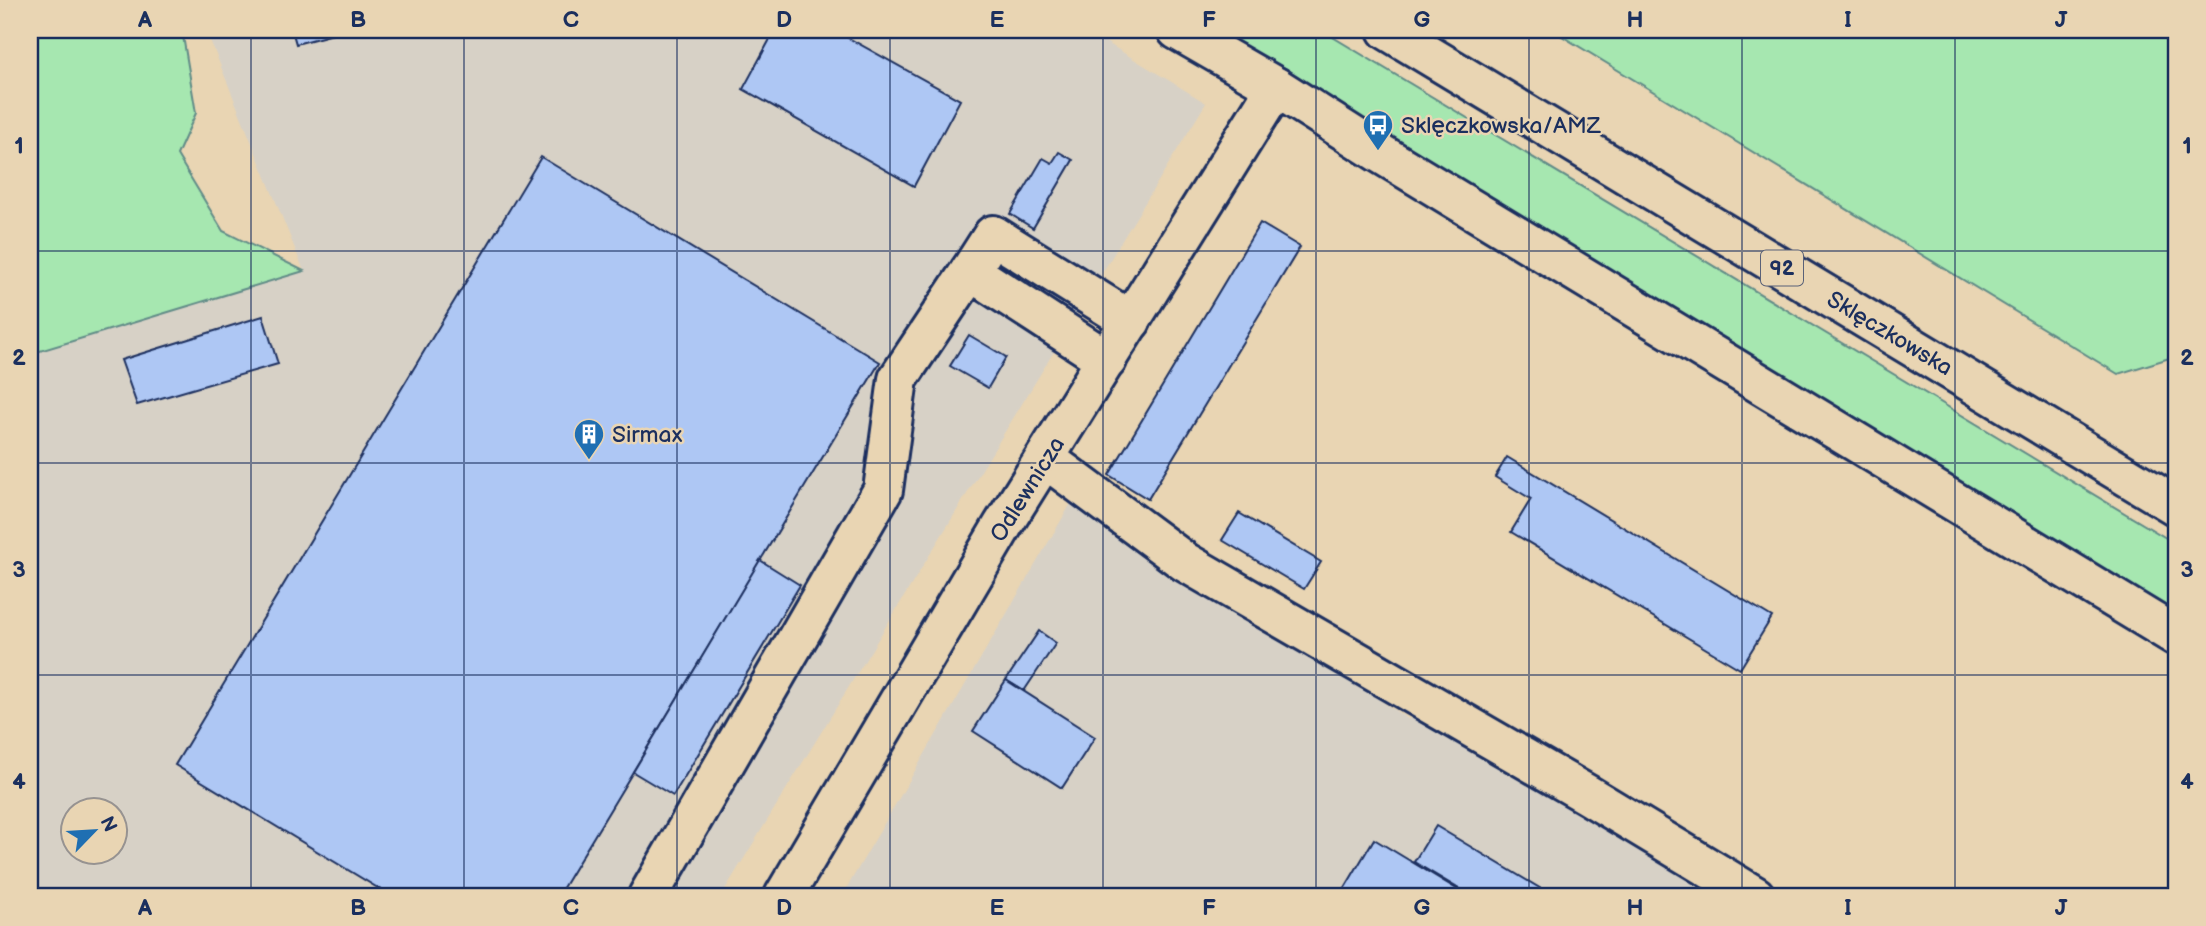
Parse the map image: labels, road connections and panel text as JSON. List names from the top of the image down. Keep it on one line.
{"streets":{"street":["92","Sklęczkowska","Odlewnicza"]},"places":{"bus stop":["Sklęczkowska/AMZ"],"building":["Sirmax"]},"north":"top right","grid":{"columns":["A","B","C","D","E","F","G","H","I","J"],"rows":["1","2","3","4"]}}
